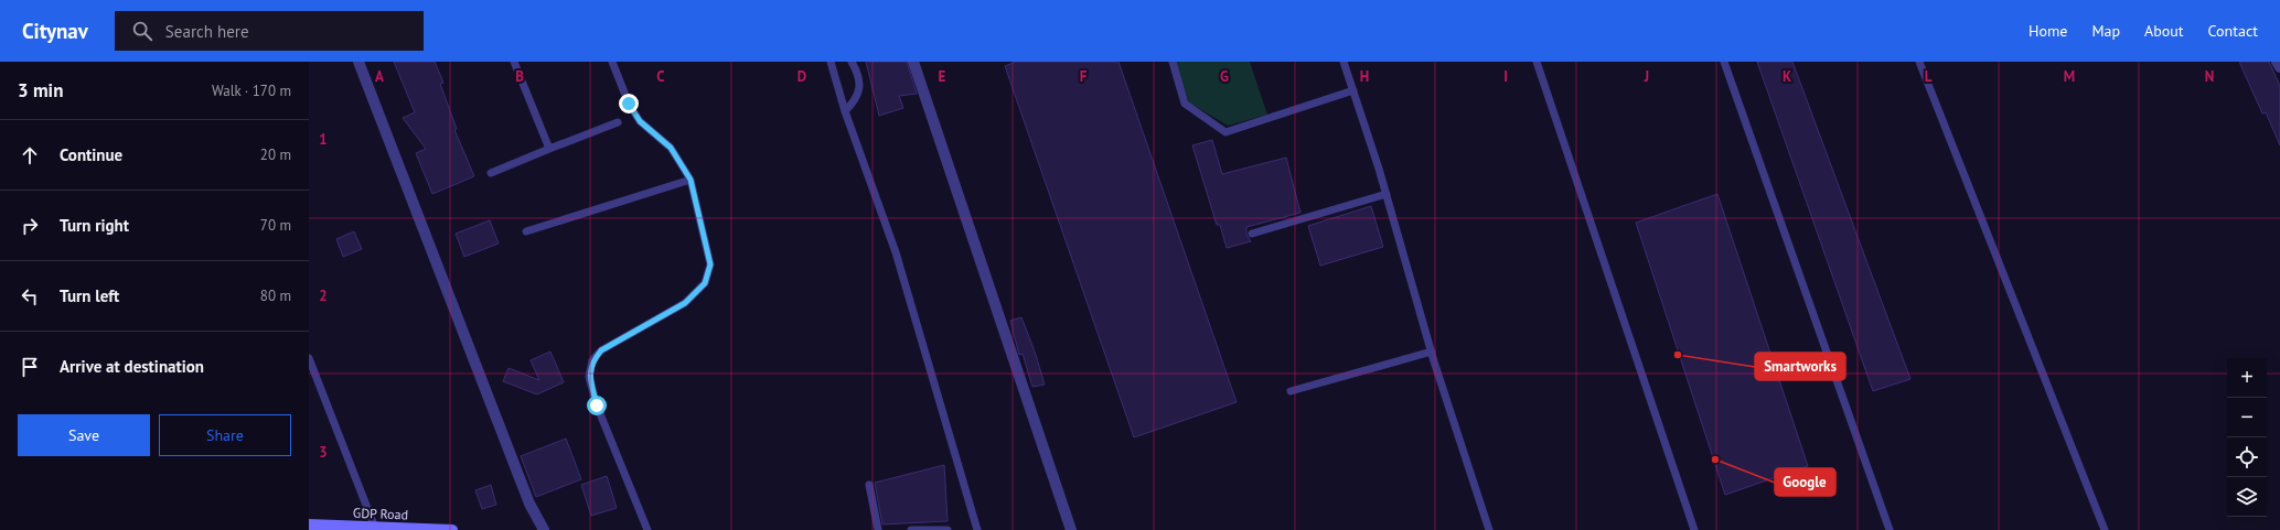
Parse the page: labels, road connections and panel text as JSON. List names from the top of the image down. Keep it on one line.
{"streets":{"main road":["GDP Road"]},"places":["Smartworks","Google"],"page":{"header":"Citynav","search":"Search here","nav":["Home","Map","About","Contact"],"heading":["3 min","Walk · 170 m"],"list":[["Continue","20 m"],["Turn right","70 m"],["Turn left","80 m"],"Arrive at destination"],"map_buttons":["+","−"],"buttons":["Save","Share"]},"grid":{"columns":["A","B","C","D","E","F","G","H","I","J","K","L","M","N"],"rows":["1","2","3"]}}
